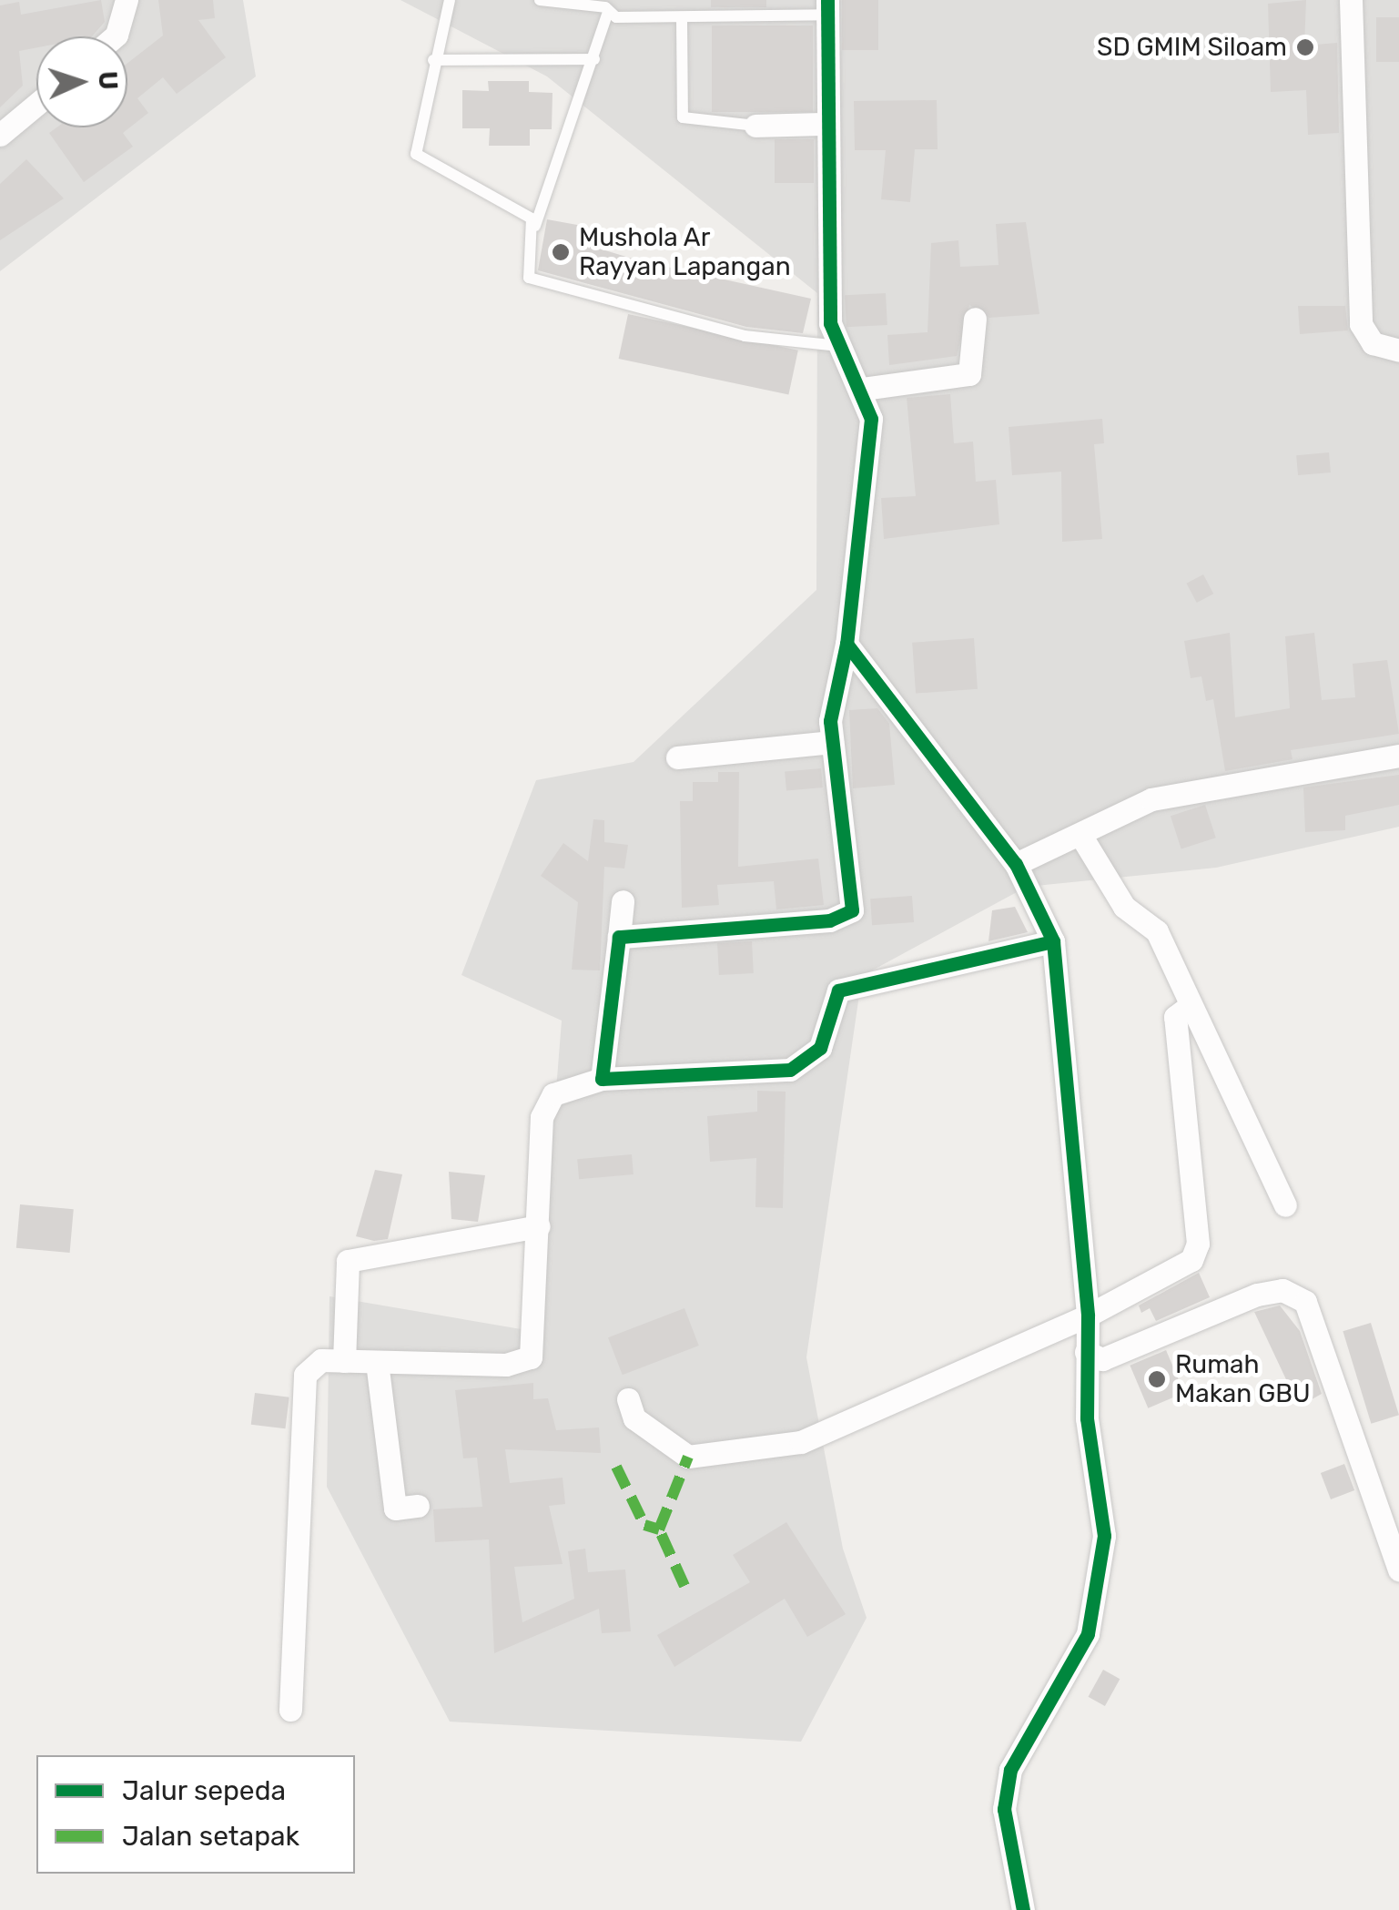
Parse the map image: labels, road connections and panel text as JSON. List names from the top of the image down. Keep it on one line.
{"places":["SD GMIM Siloam","Mushola Ar Rayyan Lapangan","Rumah Makan GBU"],"legend":["Jalur sepeda","Jalan setapak"],"north":"right"}
